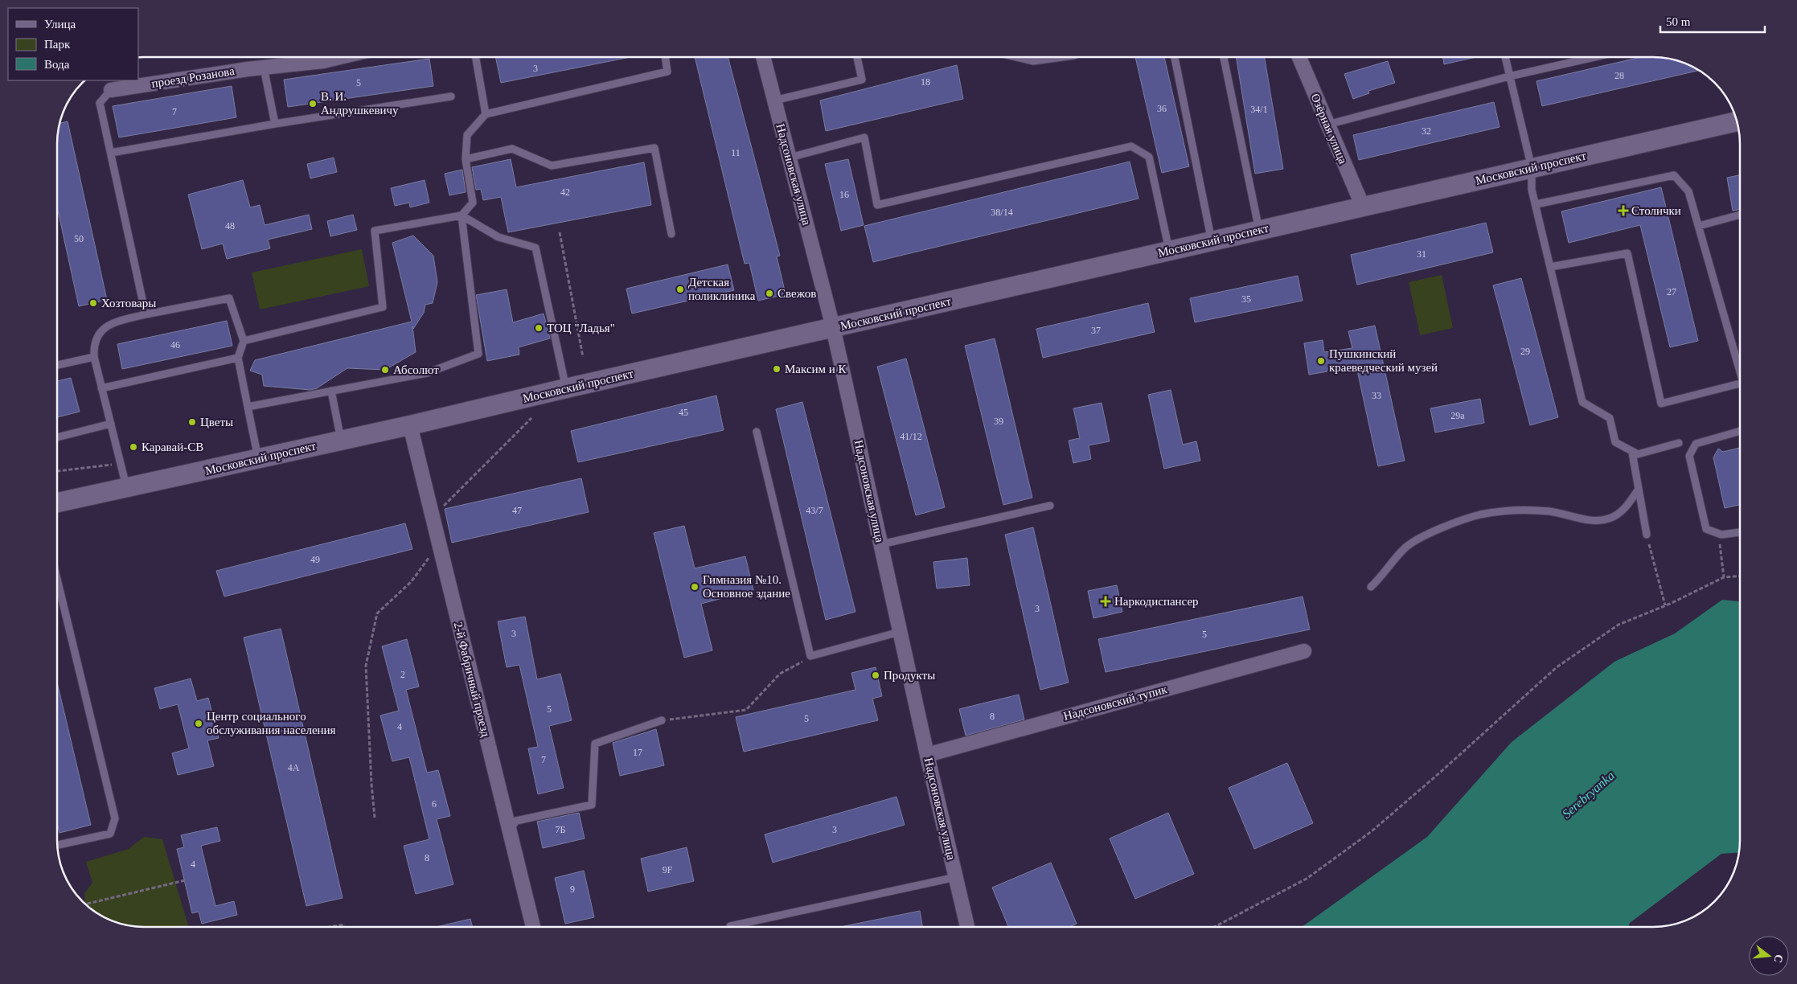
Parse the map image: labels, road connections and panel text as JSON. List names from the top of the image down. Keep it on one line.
{"streets":{"main road":["Московский проспект"],"street":["проезд Розанова","Озёрная улица","Надсоновская улица","2-й Фабричный проезд","Надсоновский тупик"]},"crossings":[["Озёрная улица","Московский проспект"],["Московский проспект","Надсоновская улица"],["Московский проспект","2-й Фабричный проезд"],["Надсоновская улица","Надсоновский тупик"]],"water":["Serebryanka"],"places":{"other":["В. И. Андрушкевичу","Детская поликлиника","Свежов","Хозтовары","ТОЦ \"Ладья\"","Пушкинский краеведческий музей","Максим и К","Абсолют","Цветы","Каравай-СВ","Гимназия №10. Основное здание","Продукты","Центр социального обслуживания населения"],"health":["Столички","Наркодиспансер"]},"house_numbers":["3","28","18","5","36","34/1","7","32","11","42","16","38/14","48","50","31","27","35","37","46","29","33","45","29а","39","41/12","47","43/7","49","3","3","5","2","5","8","5","4","17","7","4А","6","7Б","3","8","4","9F","9"],"legend":["Улица","Парк","Вода"],"scale_bar":"50 m","north":"right"}
